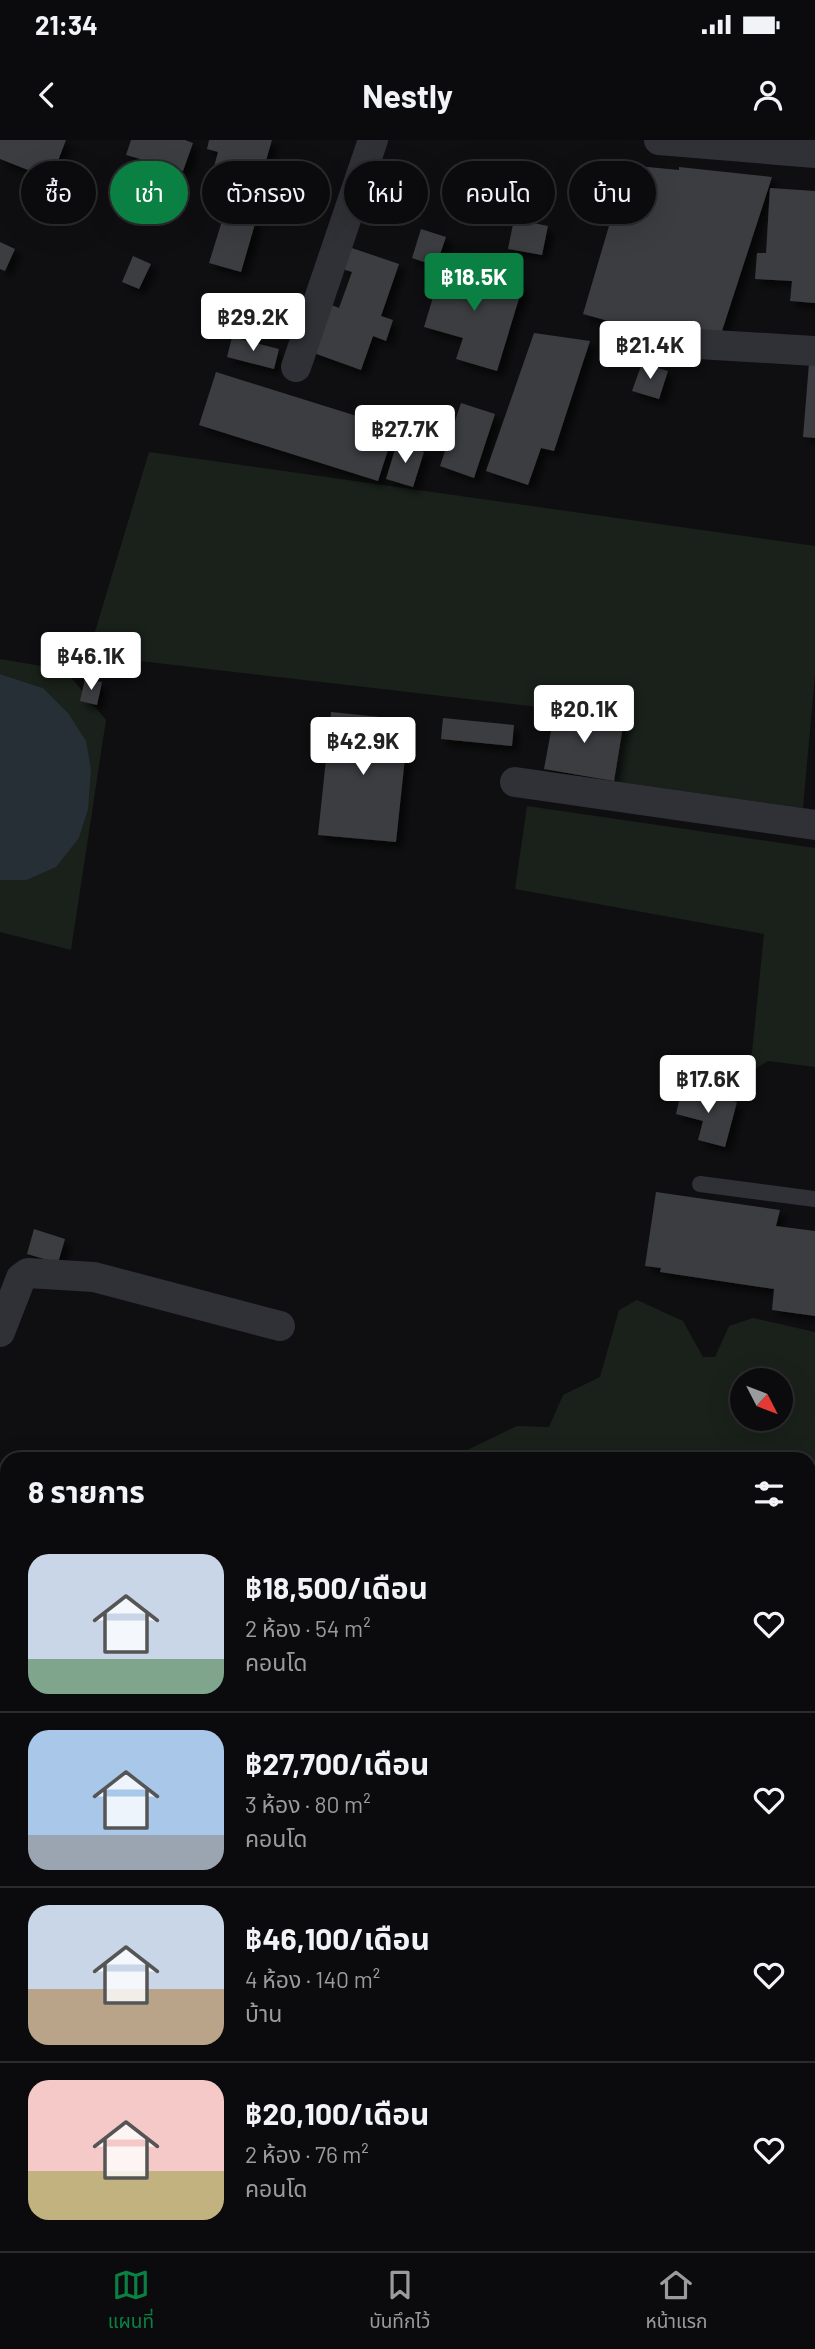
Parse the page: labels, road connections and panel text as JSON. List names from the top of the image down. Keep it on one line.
{"north":"bottom right","page":{"status":"21:34","header":"Nestly","chip":["ซื้อ","เช่า","ตัวกรอง","ใหม่","คอนโด","บ้าน"],"price":["฿18.5K","฿29.2K","฿21.4K","฿27.7K","฿46.1K","฿20.1K","฿42.9K","฿17.6K"],"heading":"8 รายการ","list":[{"name":"฿18,500/เดือน","note":"2 ห้อง · 54 m² · คอนโด"},{"name":"฿27,700/เดือน","note":"3 ห้อง · 80 m² · คอนโด"},{"name":"฿46,100/เดือน","note":"4 ห้อง · 140 m² · บ้าน"},{"name":"฿20,100/เดือน","note":"2 ห้อง · 76 m² · คอนโด"}],"tabs":["แผนที่","บันทึกไว้","หน้าแรก"]}}
